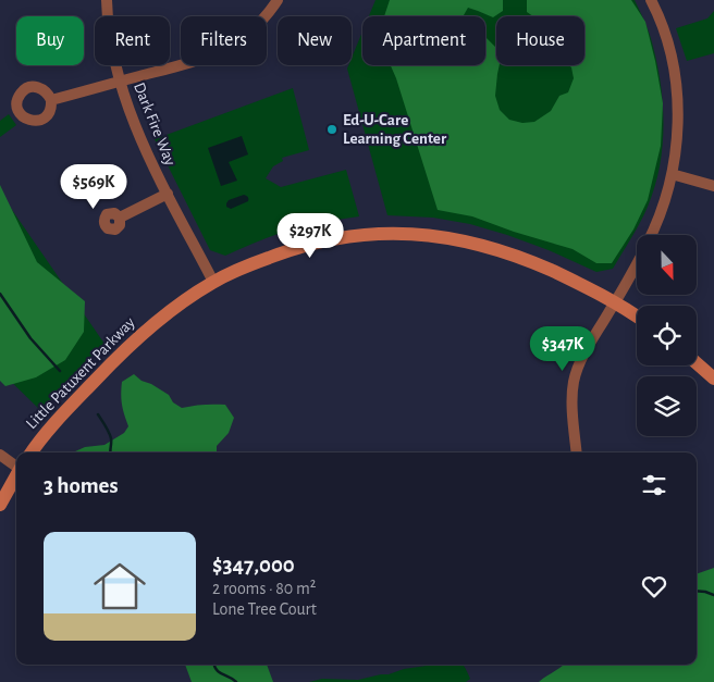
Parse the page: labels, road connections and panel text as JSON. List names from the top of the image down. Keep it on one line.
{"streets":{"street":["Dark Fire Way","Little Patuxent Parkway"]},"crossings":[["Dark Fire Way","Little Patuxent Parkway"]],"places":["Ed-U-Care Learning Center"],"north":"bottom","page":{"chip":["Buy","Rent","Filters","New","Apartment","House"],"price":["$569K","$297K","$347K"],"heading":"3 homes","list":[{"name":"$347,000","note":"2 rooms · 80 m² · Lone Tree Court"}]}}
